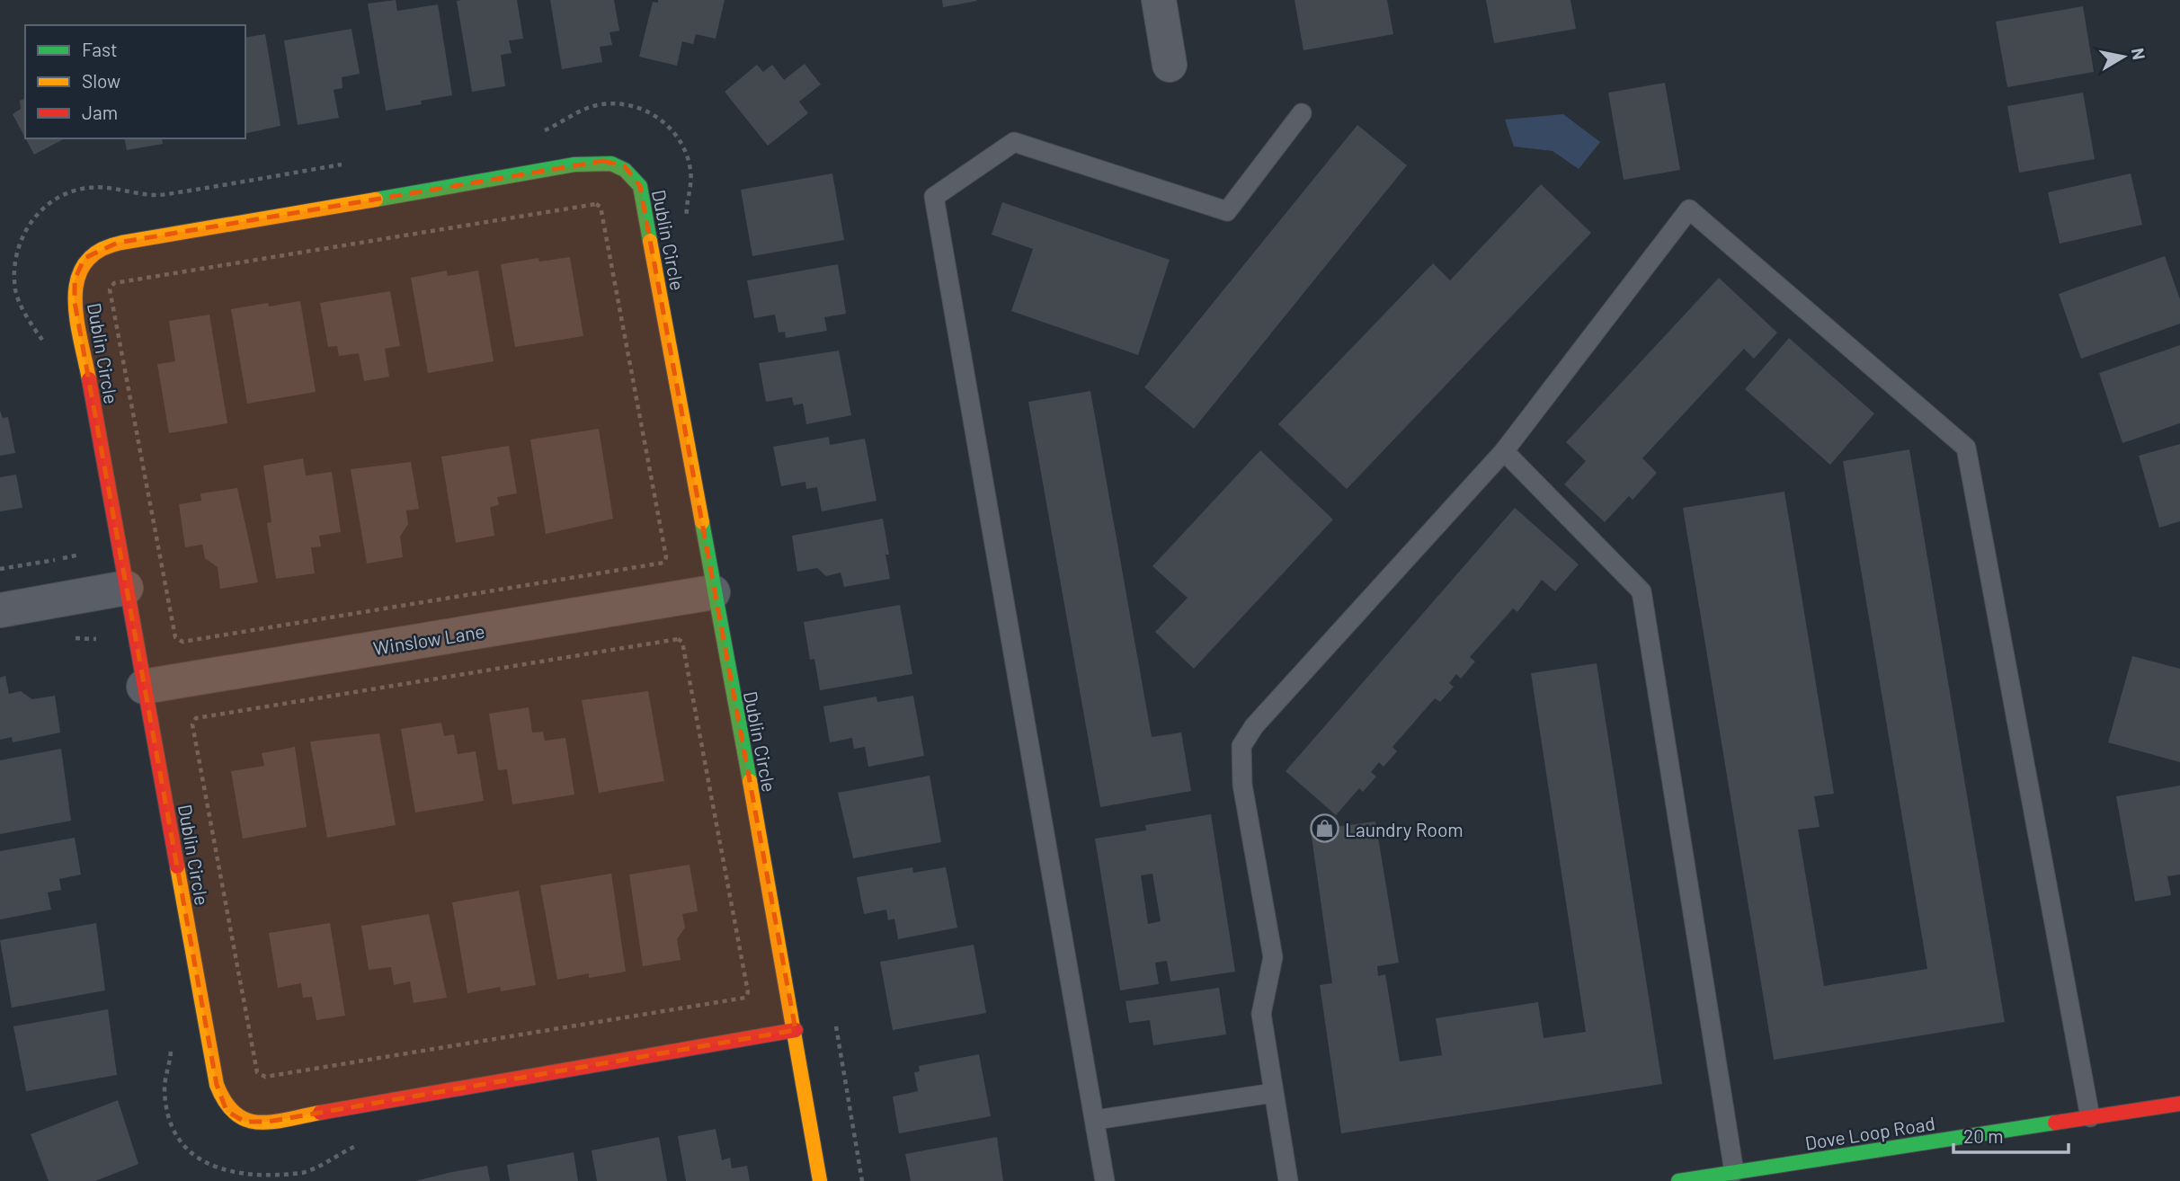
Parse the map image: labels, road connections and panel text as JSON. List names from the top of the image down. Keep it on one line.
{"streets":{"street":["Dublin Circle","Winslow Lane","Dove Loop Road"]},"crossings":[["Dublin Circle","Winslow Lane"]],"places":{"shop":["Laundry Room"]},"legend":["Fast","Slow","Jam"],"scale_bar":"20 m","north":"right"}
